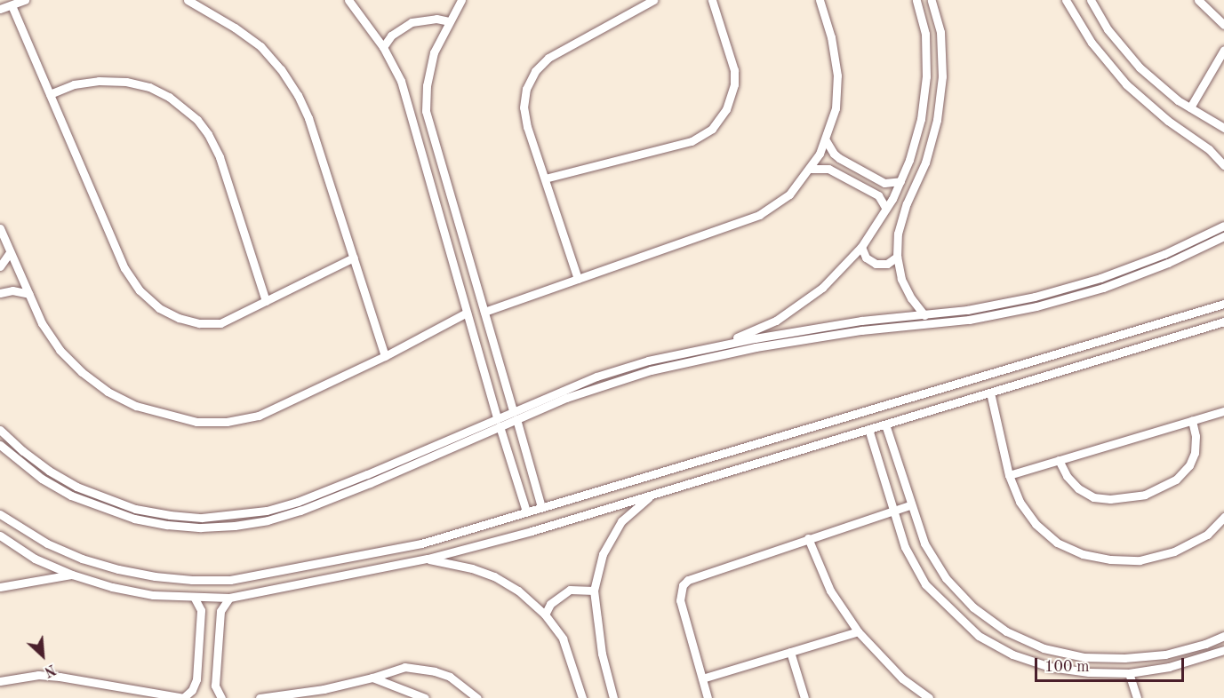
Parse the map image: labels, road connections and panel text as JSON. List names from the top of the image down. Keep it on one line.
{"scale_bar":"100 m","north":"bottom right"}
